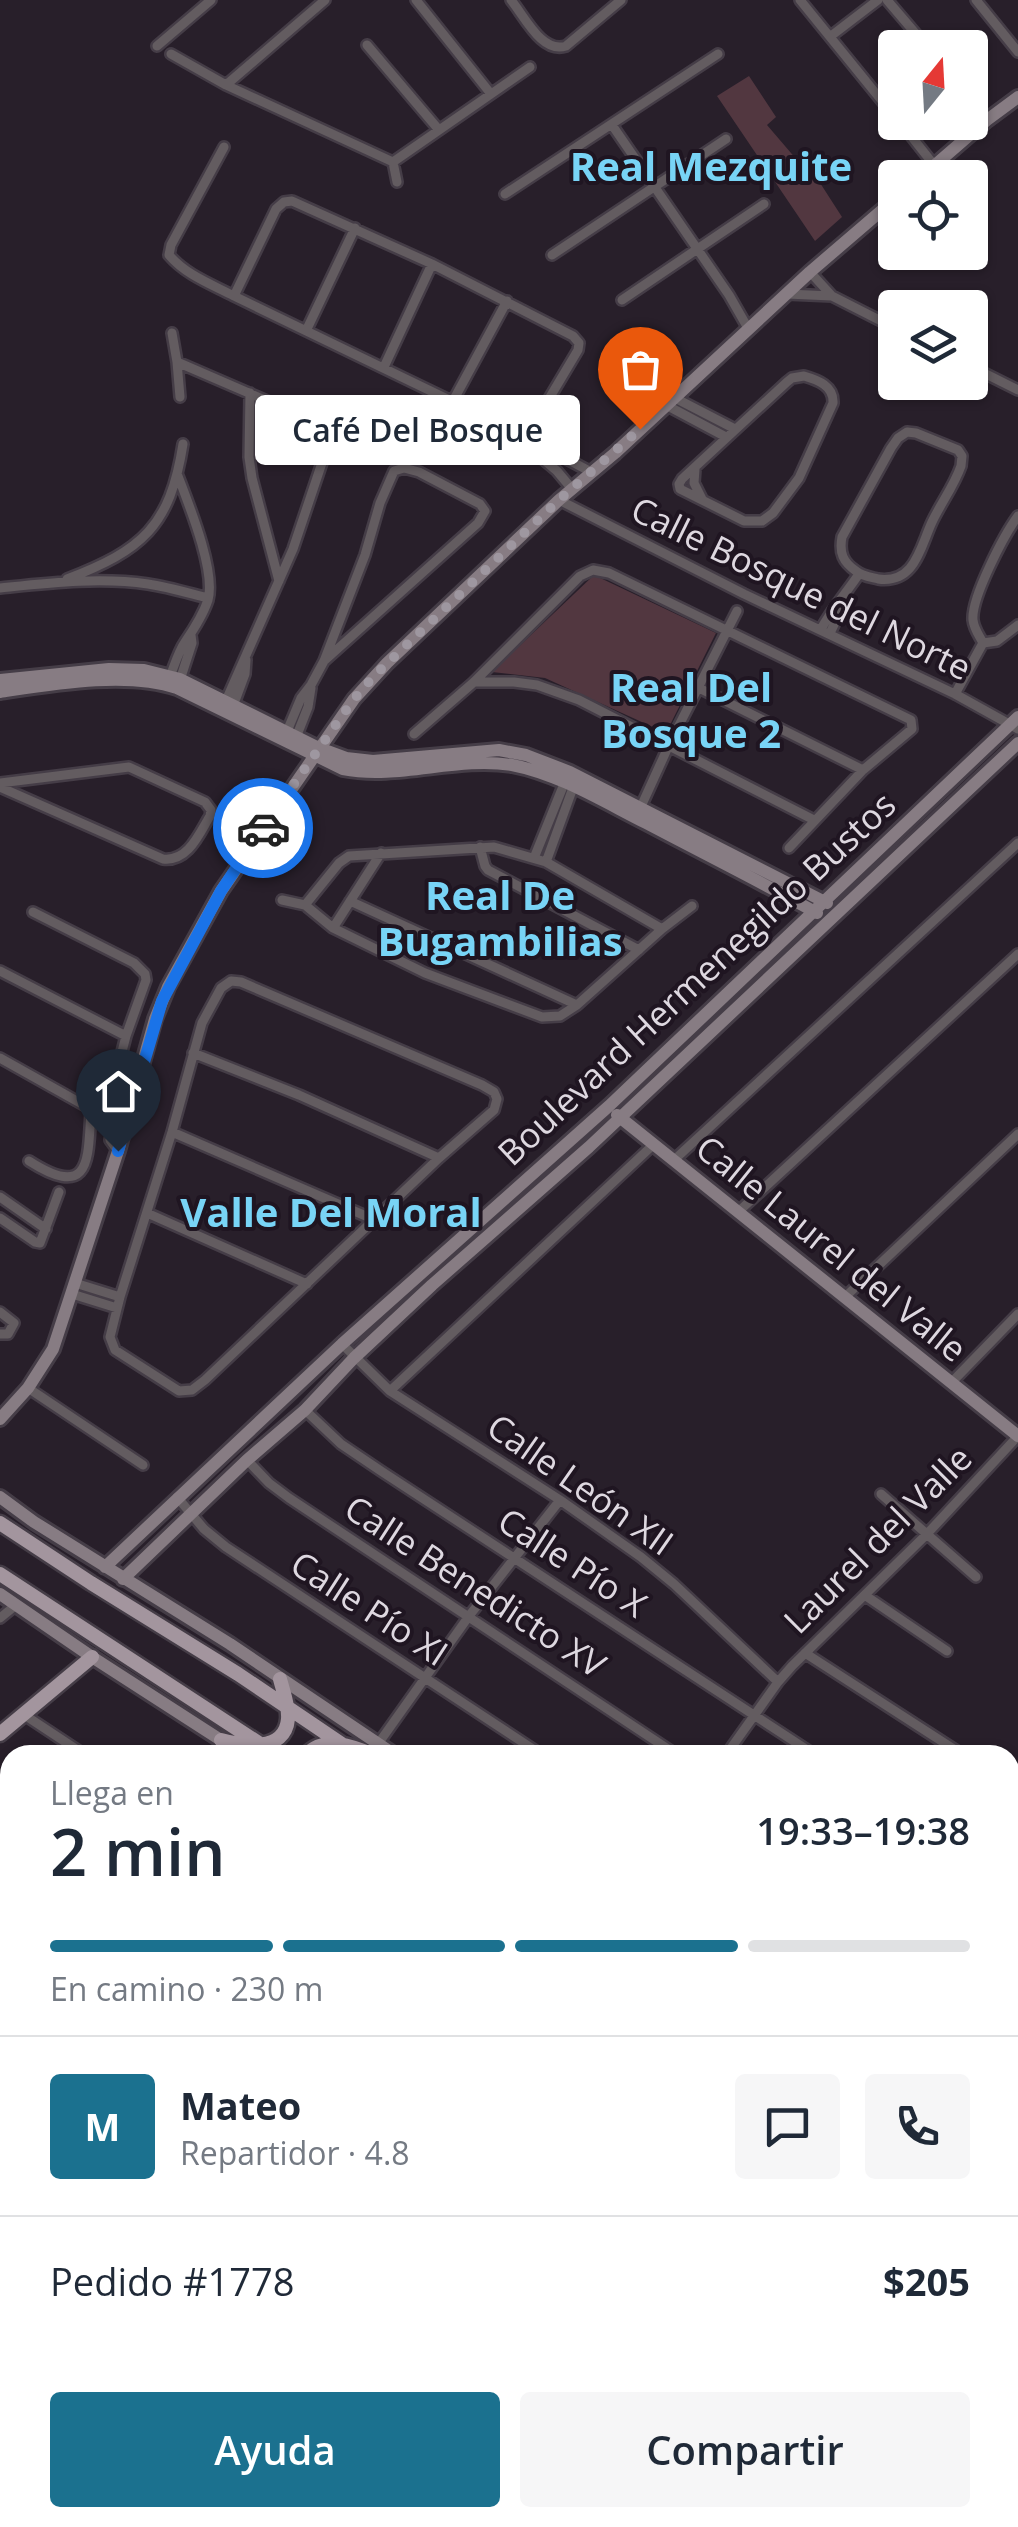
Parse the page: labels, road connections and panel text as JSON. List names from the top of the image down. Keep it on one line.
{"streets":{"street":["Calle Bosque del Norte","Boulevard Hermenegildo Bustos","Calle Laurel del Valle","Calle León XII","Laurel del Valle","Calle Pío X","Calle Benedicto XV","Calle Pío XI"]},"crossings":[["Calle Bosque del Norte","Boulevard Hermenegildo Bustos"],["Boulevard Hermenegildo Bustos","Calle Laurel del Valle"],["Boulevard Hermenegildo Bustos","Calle León XII"],["Boulevard Hermenegildo Bustos","Calle Pío X"],["Boulevard Hermenegildo Bustos","Calle Benedicto XV"],["Boulevard Hermenegildo Bustos","Calle Pío XI"],["Calle Laurel del Valle","Laurel del Valle"],["Calle León XII","Laurel del Valle"],["Laurel del Valle","Calle Pío X"]],"districts":["Real Mezquite","Real Del Bosque 2","Real De Bugambilias","Valle Del Moral"],"places":["Café Del Bosque"],"north":"top","page":{"bubble":"Café Del Bosque","heading":["2 min","Llega en","19:33–19:38"],"panel":["Mateo","Repartidor · 4.8","Pedido #1778","$205"],"bar":"En camino · 230 m","round":"M","buttons":["Ayuda","Compartir"]}}
